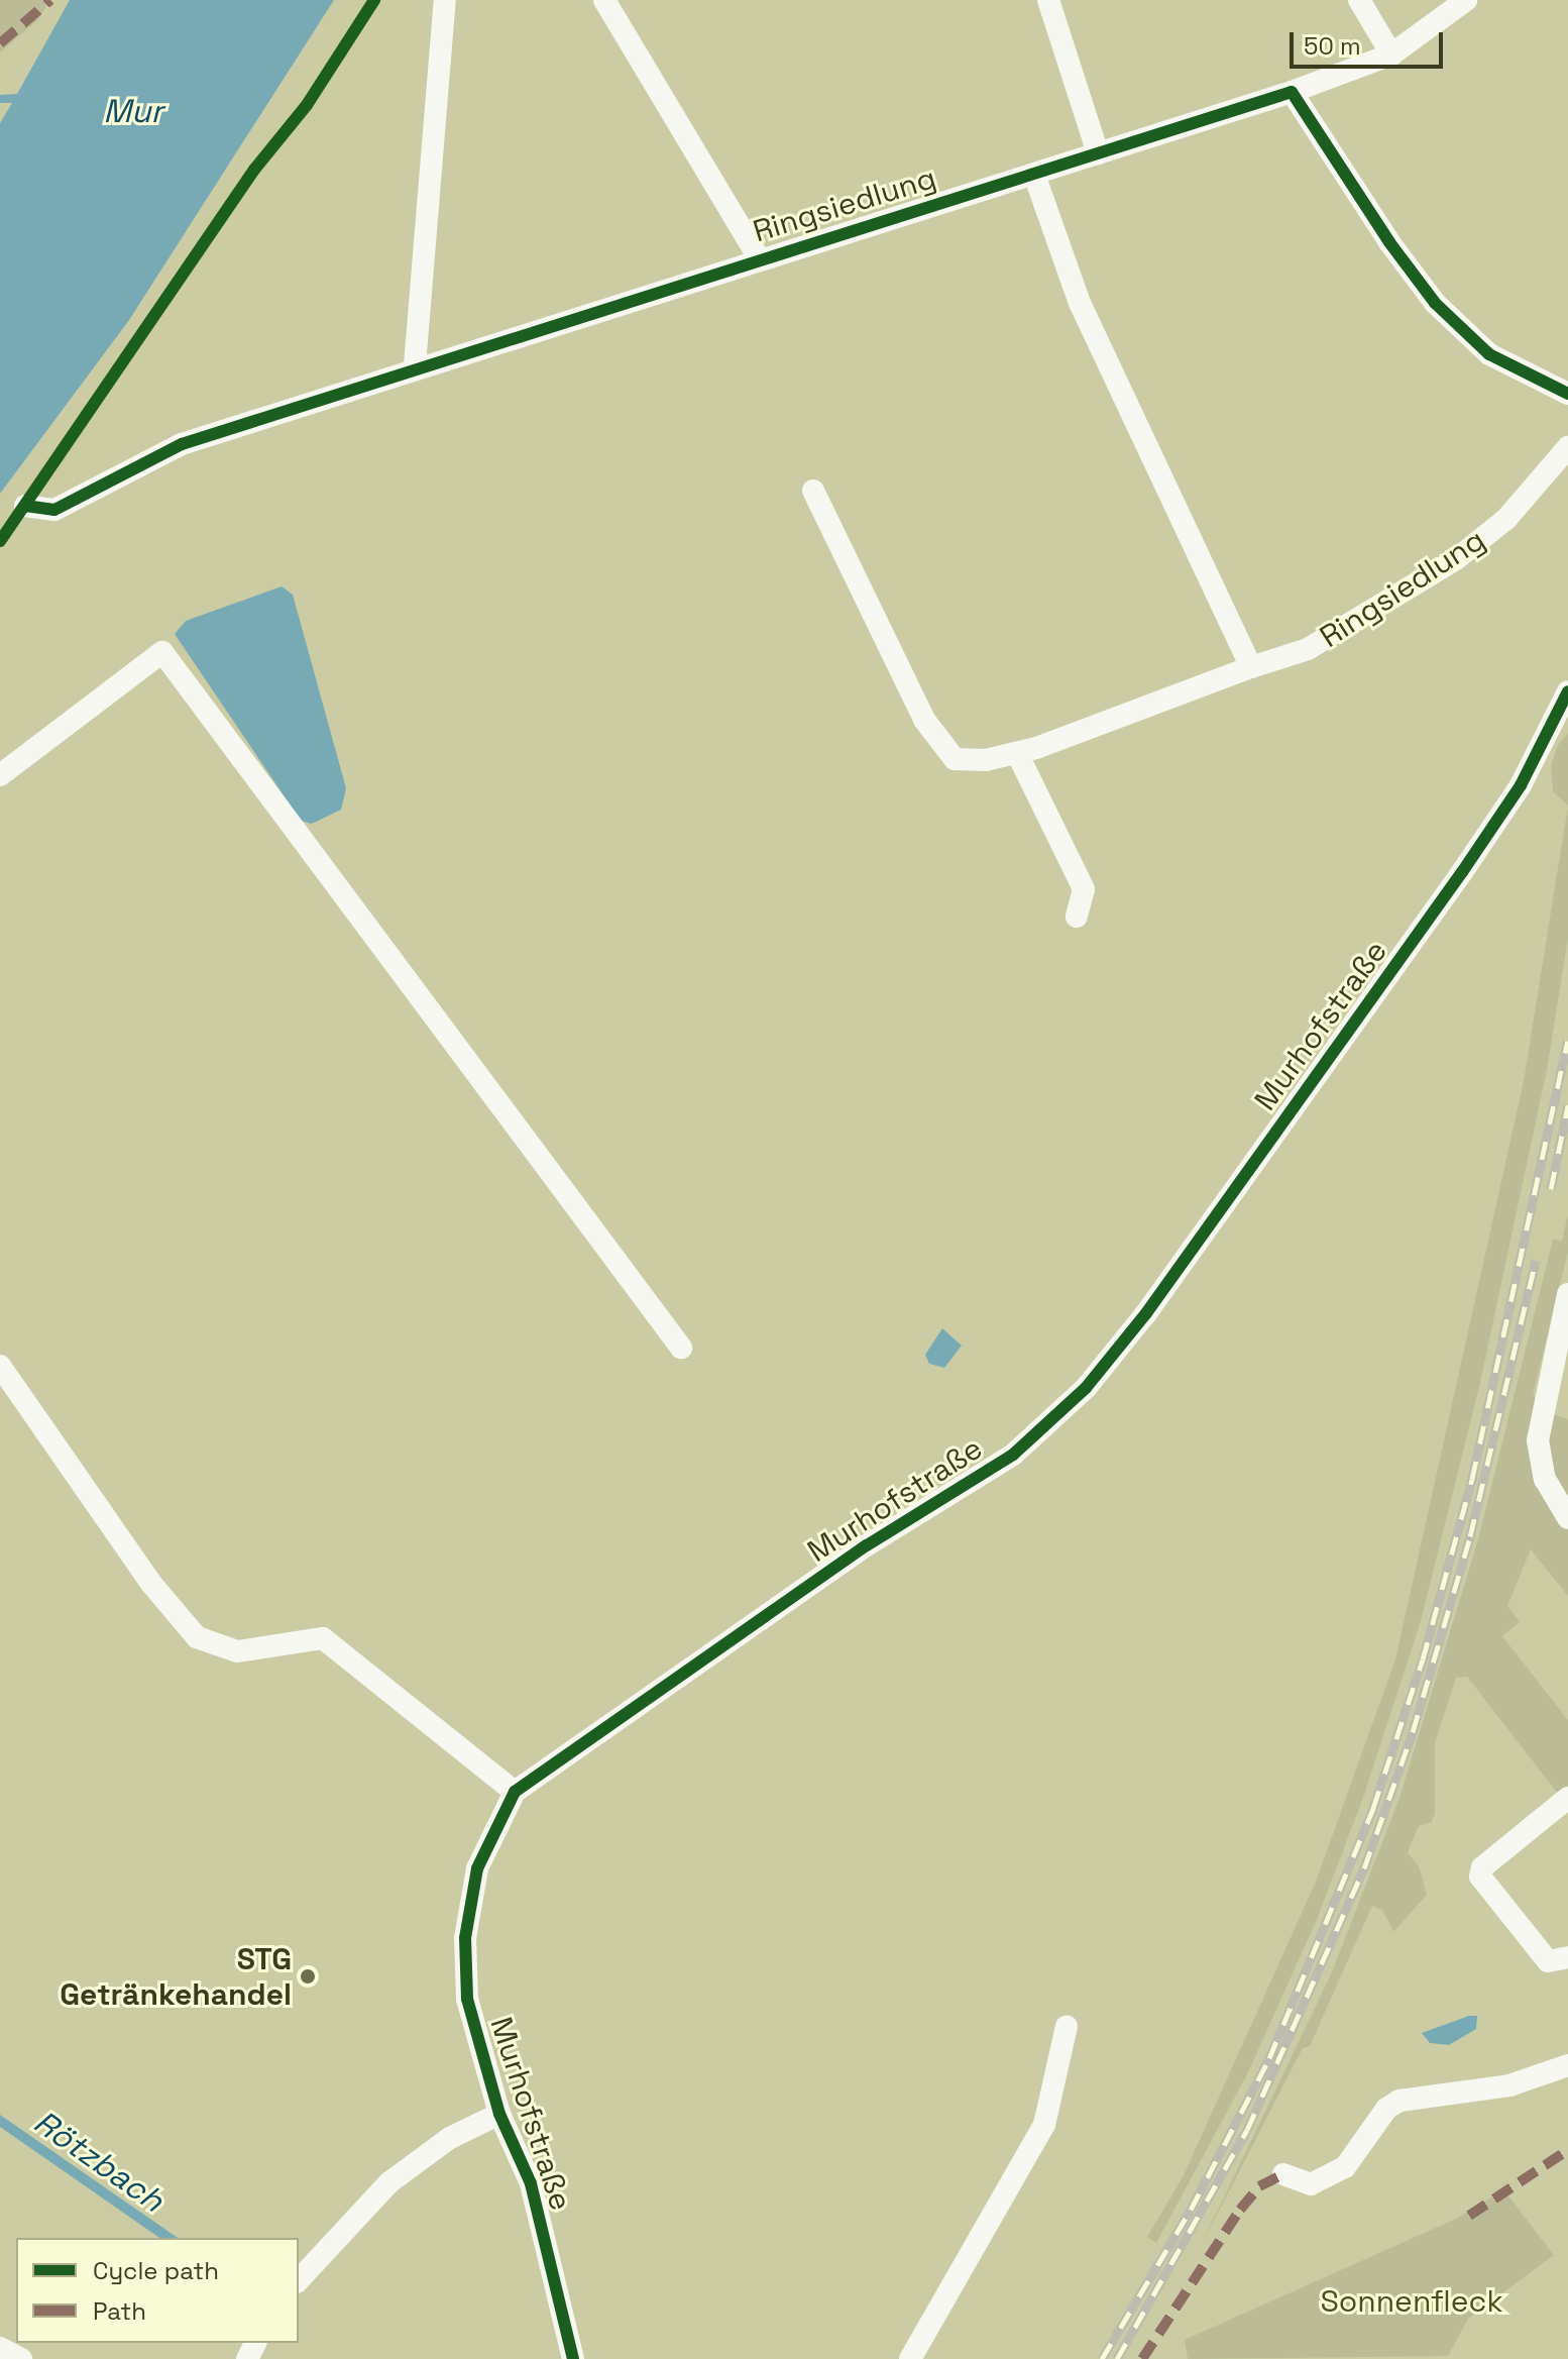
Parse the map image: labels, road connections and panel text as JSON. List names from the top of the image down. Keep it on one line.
{"streets":{"street":["Ringsiedlung","Murhofstraße"]},"water":["Mur","Rötzbach"],"parks":["Sonnenfleck"],"places":["STG Getränkehandel"],"legend":["Cycle path","Path"],"scale_bar":"50 m"}
